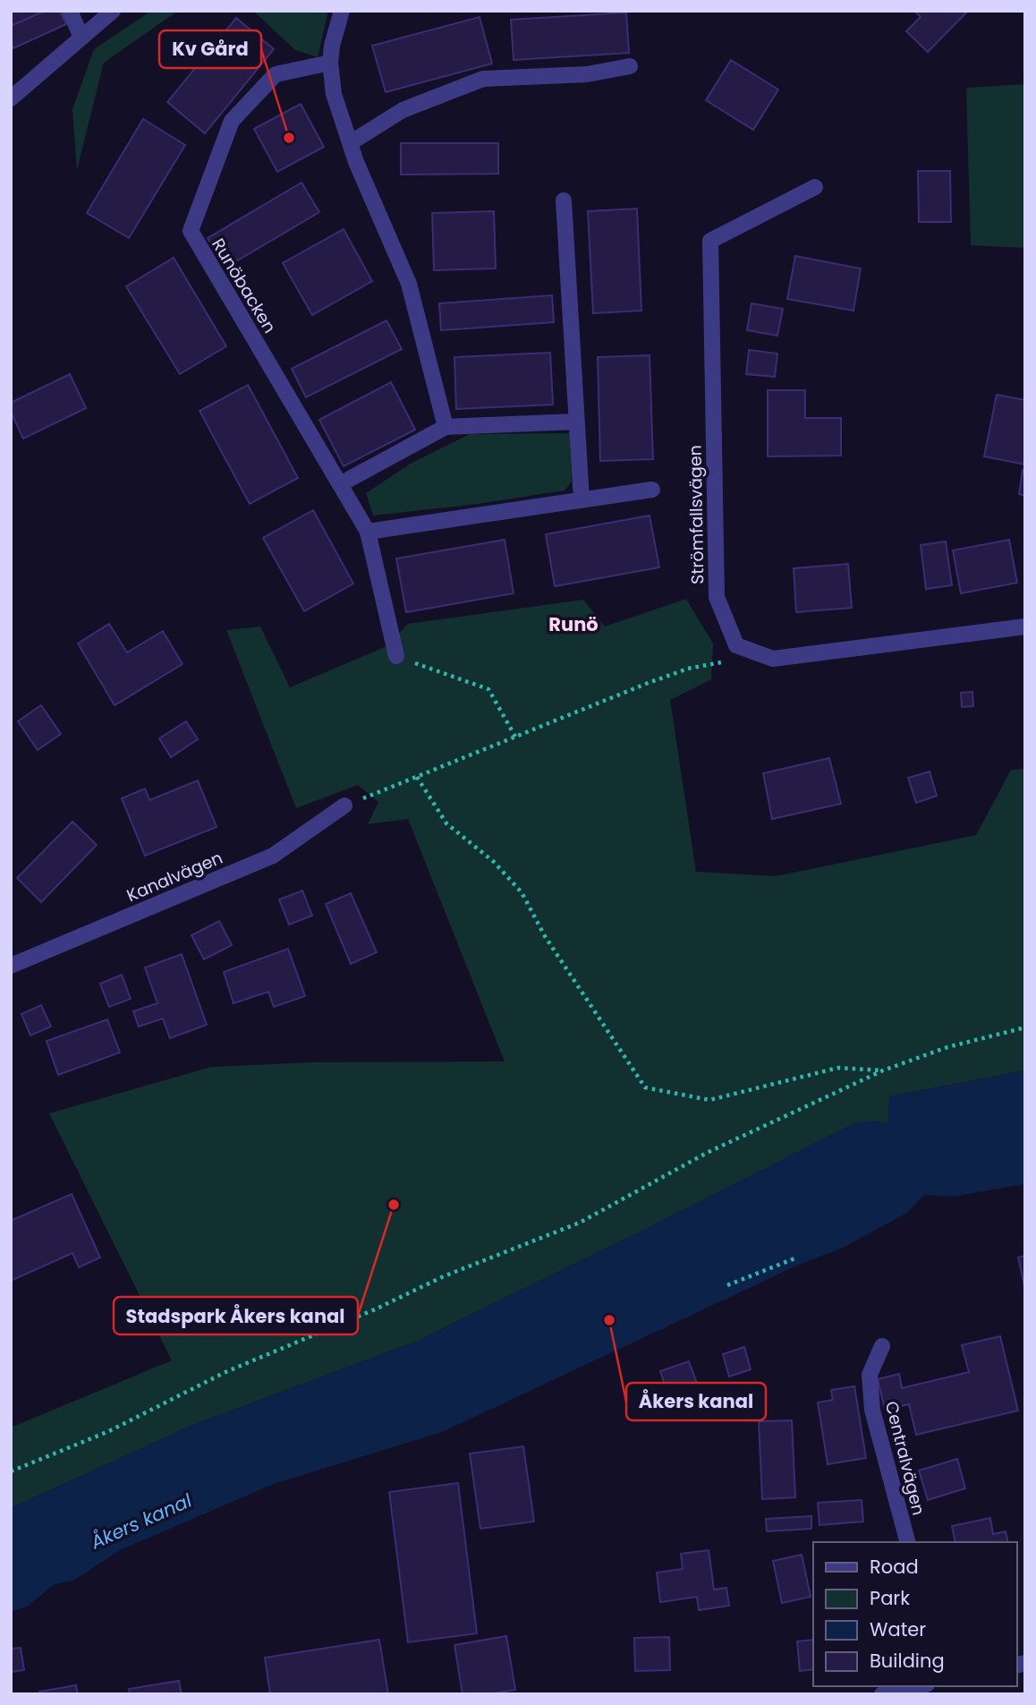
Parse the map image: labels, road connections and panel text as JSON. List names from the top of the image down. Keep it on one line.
{"streets":{"street":["Runöbacken","Strömfallsvägen","Kanalvägen","Centralvägen"]},"districts":["Runö"],"water":["Åkers kanal"],"places":["Kv Gård","Stadspark Åkers kanal","Åkers kanal"],"legend":["Road","Park","Water","Building"]}
